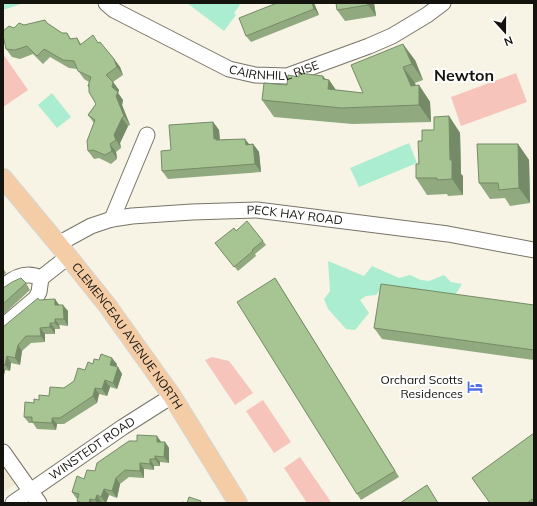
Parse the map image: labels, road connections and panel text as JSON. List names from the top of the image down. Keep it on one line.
{"streets":{"main road":["CLEMENCEAU AVENUE NORTH"],"street":["CAIRNHILL RISE","PECK HAY ROAD","WINSTEDT ROAD"]},"crossings":[["PECK HAY ROAD","CLEMENCEAU AVENUE NORTH"],["CLEMENCEAU AVENUE NORTH","WINSTEDT ROAD"]],"districts":["Newton"],"places":{"hotel":["Orchard Scotts Residences"]},"north":"bottom"}
